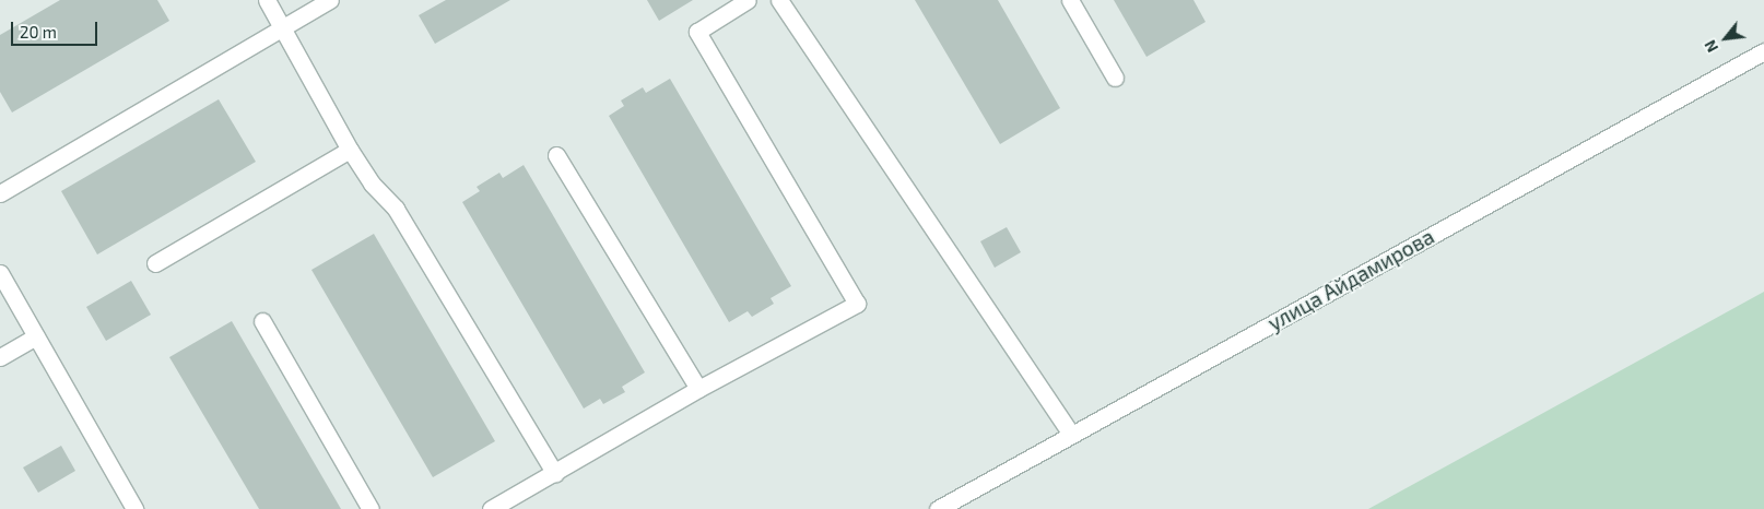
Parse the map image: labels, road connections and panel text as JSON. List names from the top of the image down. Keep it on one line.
{"streets":{"main road":["улица Айдамирова"]},"scale_bar":"20 m","north":"bottom left"}
